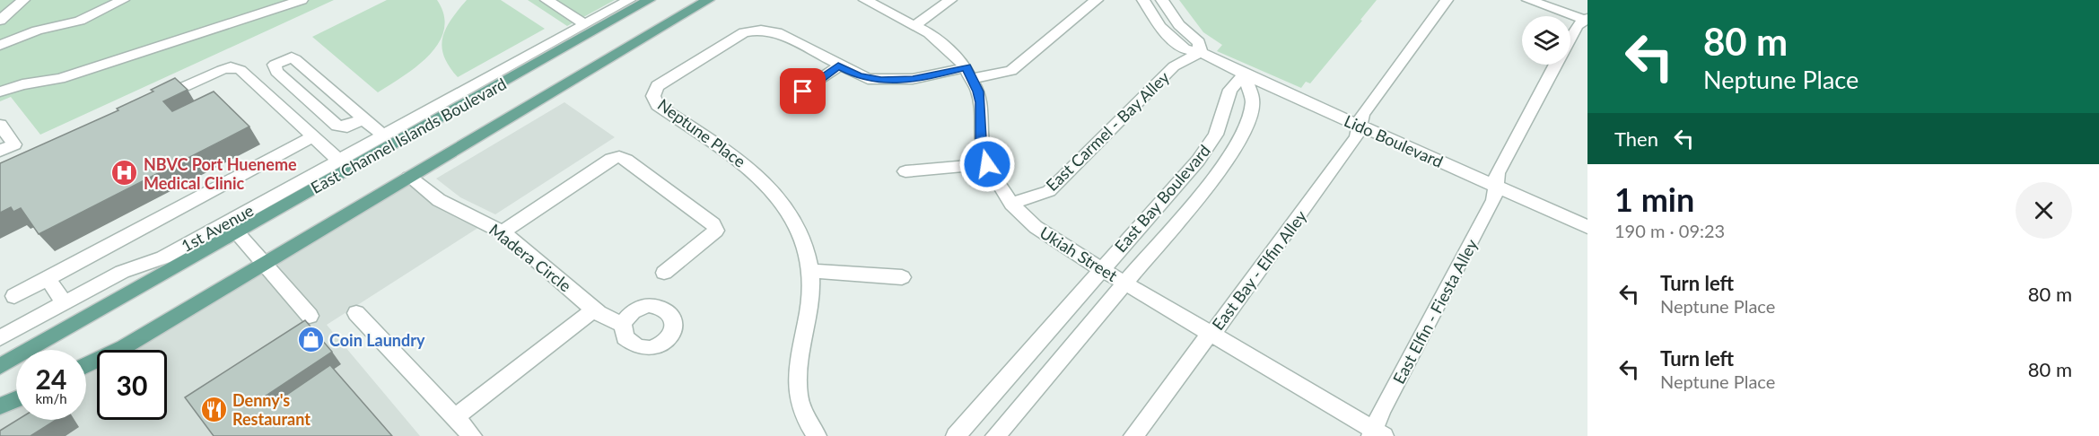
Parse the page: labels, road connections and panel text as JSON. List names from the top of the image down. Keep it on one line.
{"streets":{"main road":["East Channel Islands Boulevard"],"street":["East Carmel - Bay Alley","Neptune Place","Lido Boulevard","East Bay Boulevard","1st Avenue","Ukiah Street","Madera Circle","East Bay - Elfin Alley","East Elfin - Fiesta Alley"]},"crossings":[["East Carmel - Bay Alley","Lido Boulevard"],["East Carmel - Bay Alley","Ukiah Street"],["Neptune Place","Ukiah Street"],["East Channel Islands Boulevard","Madera Circle"],["Lido Boulevard","East Bay Boulevard"],["Lido Boulevard","East Bay - Elfin Alley"],["Lido Boulevard","East Elfin - Fiesta Alley"],["East Bay Boulevard","Ukiah Street"],["Ukiah Street","East Bay - Elfin Alley"],["Ukiah Street","East Elfin - Fiesta Alley"]],"places":{"hospital":["NBVC Port Hueneme Medical Clinic"],"shop":["Coin Laundry"],"restaurant":["Denny's Restaurant"]},"page":{"turn":["80 m","Neptune Place"],"then":"Then","heading":["1 min","190 m · 09:23"],"list":[{"name":"Turn left","note":"Neptune Place","value":"80 m"},{"name":"Turn left","note":"Neptune Place","value":"80 m"}],"speed":"24 km/h","limit":"30"}}
